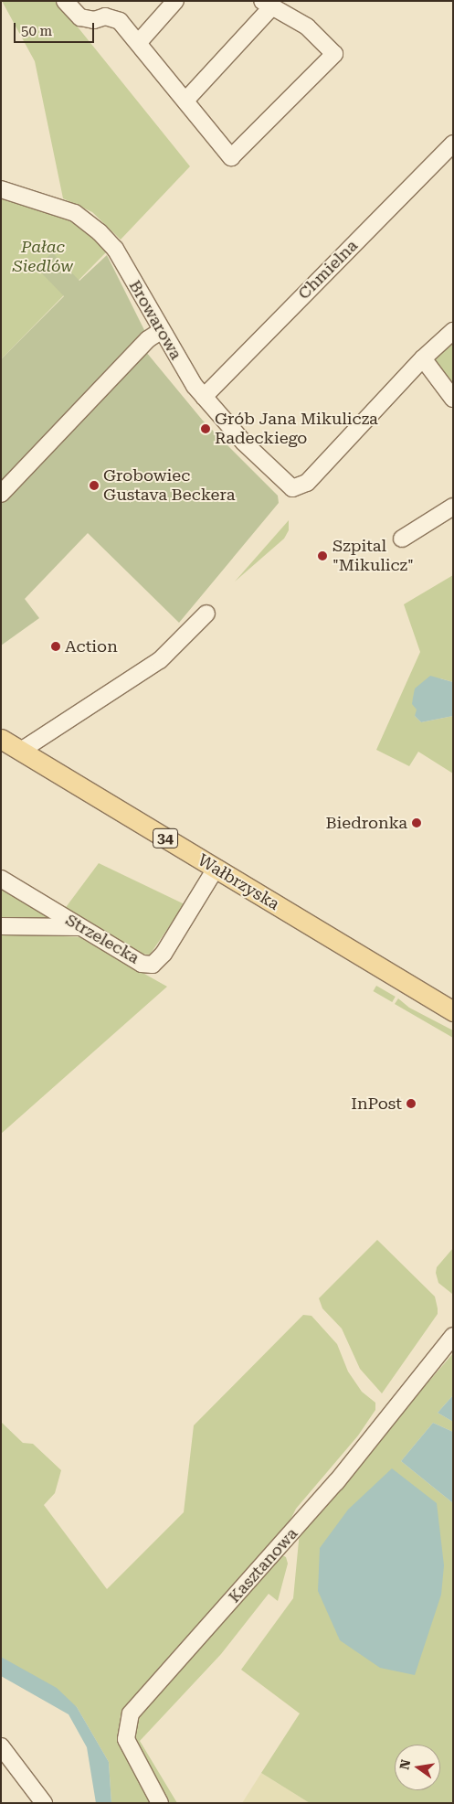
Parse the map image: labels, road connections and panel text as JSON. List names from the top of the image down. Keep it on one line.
{"streets":{"main road":["34","Wałbrzyska"],"street":["Chmielna","Browarowa","Strzelecka","Kasztanowa"]},"crossings":[["Chmielna","Browarowa"],["Wałbrzyska","Strzelecka"]],"parks":["Pałac Siedlów"],"places":["Grób Jana Mikulicza Radeckiego","Grobowiec Gustava Beckera","Szpital \"Mikulicz\"","Action","Biedronka","InPost"],"scale_bar":"50 m","north":"left"}
